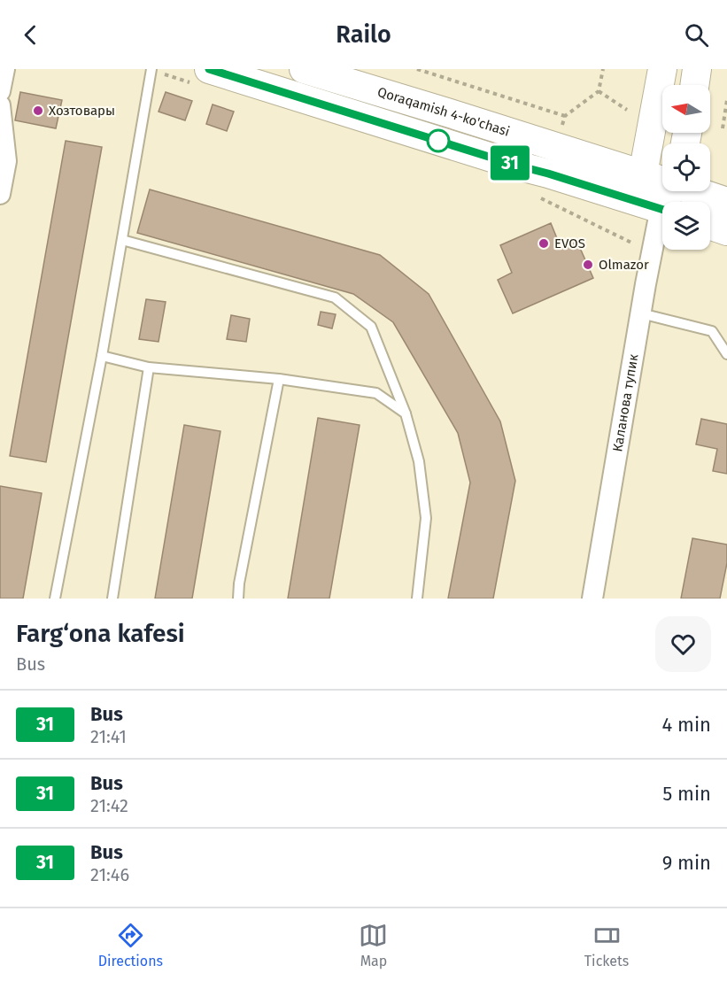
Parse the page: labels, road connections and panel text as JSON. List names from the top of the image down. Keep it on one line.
{"streets":{"main road":["Qoraqamish 4-ko'chasi"],"street":["Каланова тупик"]},"places":["Хозтовары","EVOS","Olmazor"],"lines":["bus line 31"],"north":"left","page":{"header":"Railo","on_map":"31","heading":["Farg‘ona kafesi","Bus"],"list":[{"mark":"31","name":"Bus","note":"21:41","value":"4 min"},{"mark":"31","name":"Bus","note":"21:42","value":"5 min"},{"mark":"31","name":"Bus","note":"21:46","value":"9 min"}],"tabs":["Directions","Map","Tickets"]}}
